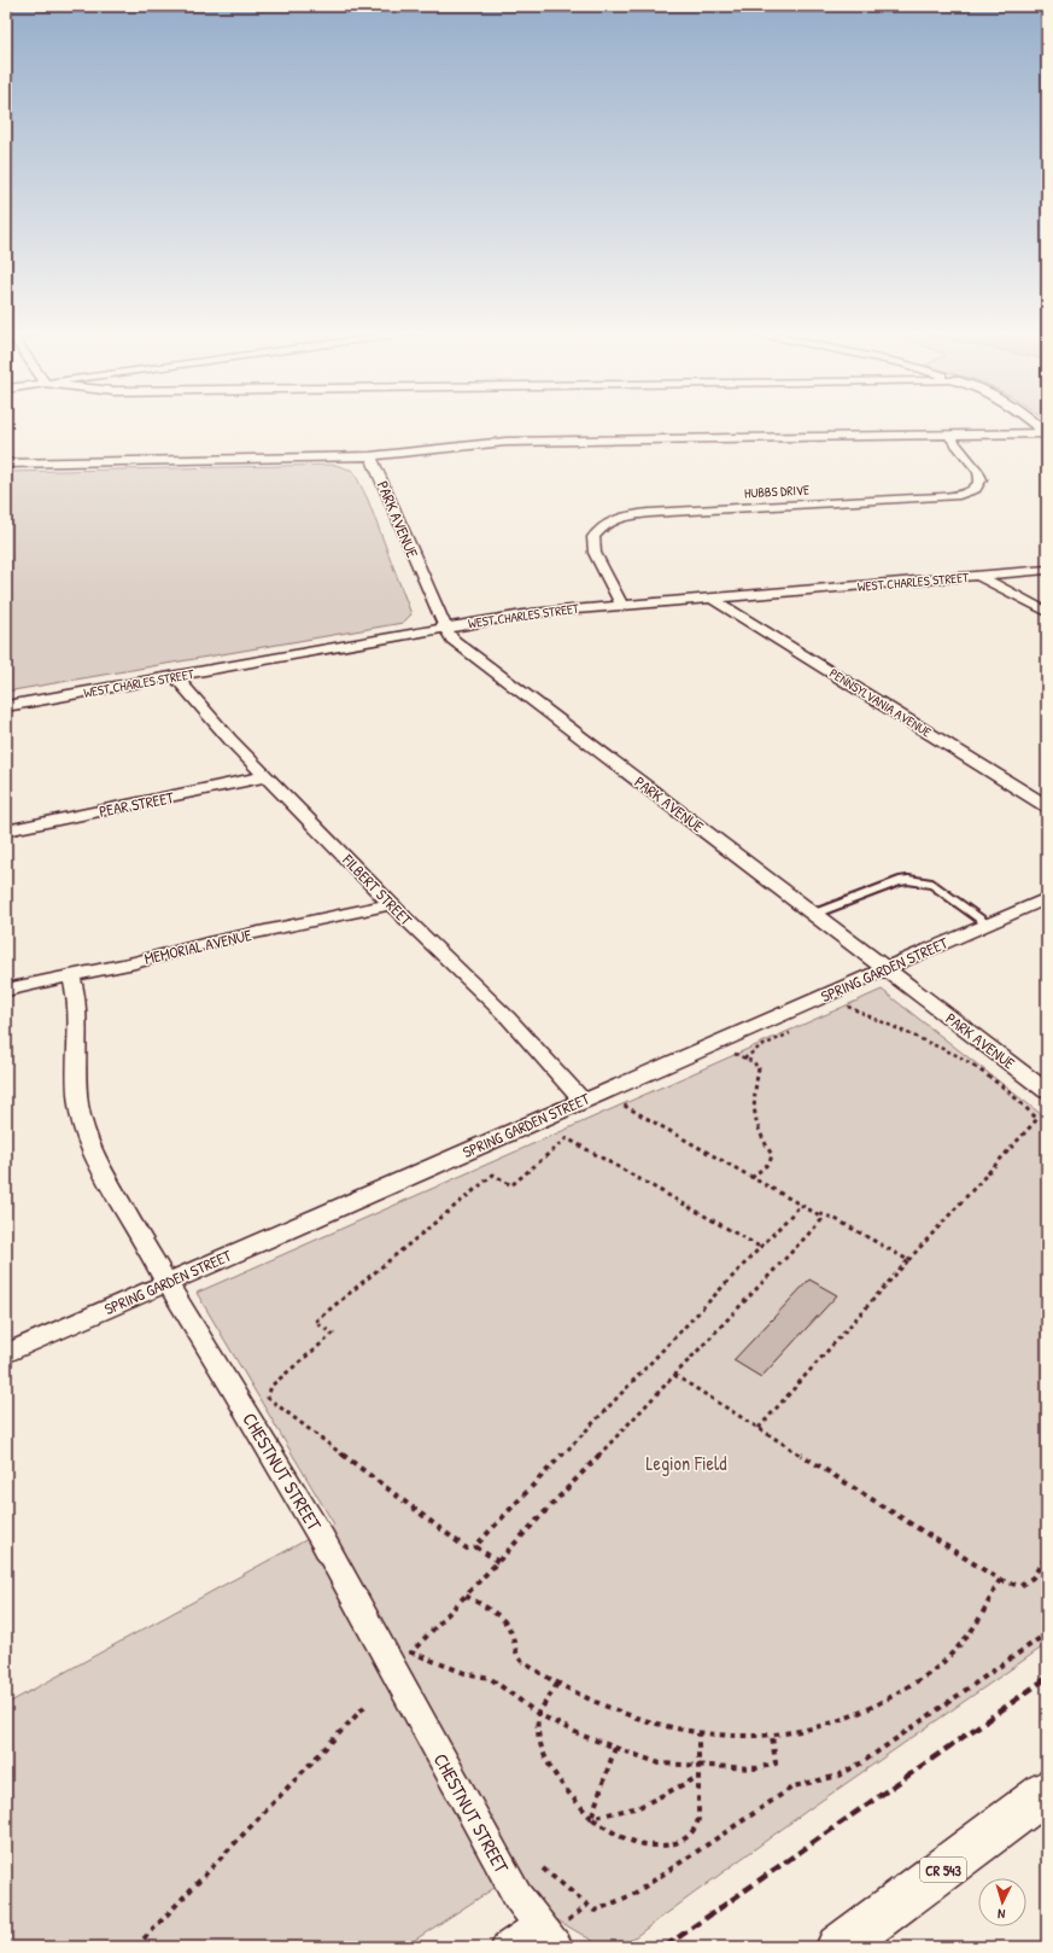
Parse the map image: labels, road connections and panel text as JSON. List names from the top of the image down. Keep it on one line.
{"streets":{"main road":["CR 543"],"street":["HUBBS DRIVE","PARK AVENUE","WEST CHARLES STREET","PENNSYLVANIA AVENUE","PEAR STREET","FILBERT STREET","MEMORIAL AVENUE","SPRING GARDEN STREET","CHESTNUT STREET"]},"crossings":[["HUBBS DRIVE","WEST CHARLES STREET"],["PARK AVENUE","WEST CHARLES STREET"],["PARK AVENUE","SPRING GARDEN STREET"],["WEST CHARLES STREET","PENNSYLVANIA AVENUE"],["WEST CHARLES STREET","FILBERT STREET"],["PEAR STREET","FILBERT STREET"],["FILBERT STREET","MEMORIAL AVENUE"],["FILBERT STREET","SPRING GARDEN STREET"],["MEMORIAL AVENUE","CHESTNUT STREET"],["SPRING GARDEN STREET","CHESTNUT STREET"]],"parks":["Legion Field"],"north":"bottom"}
